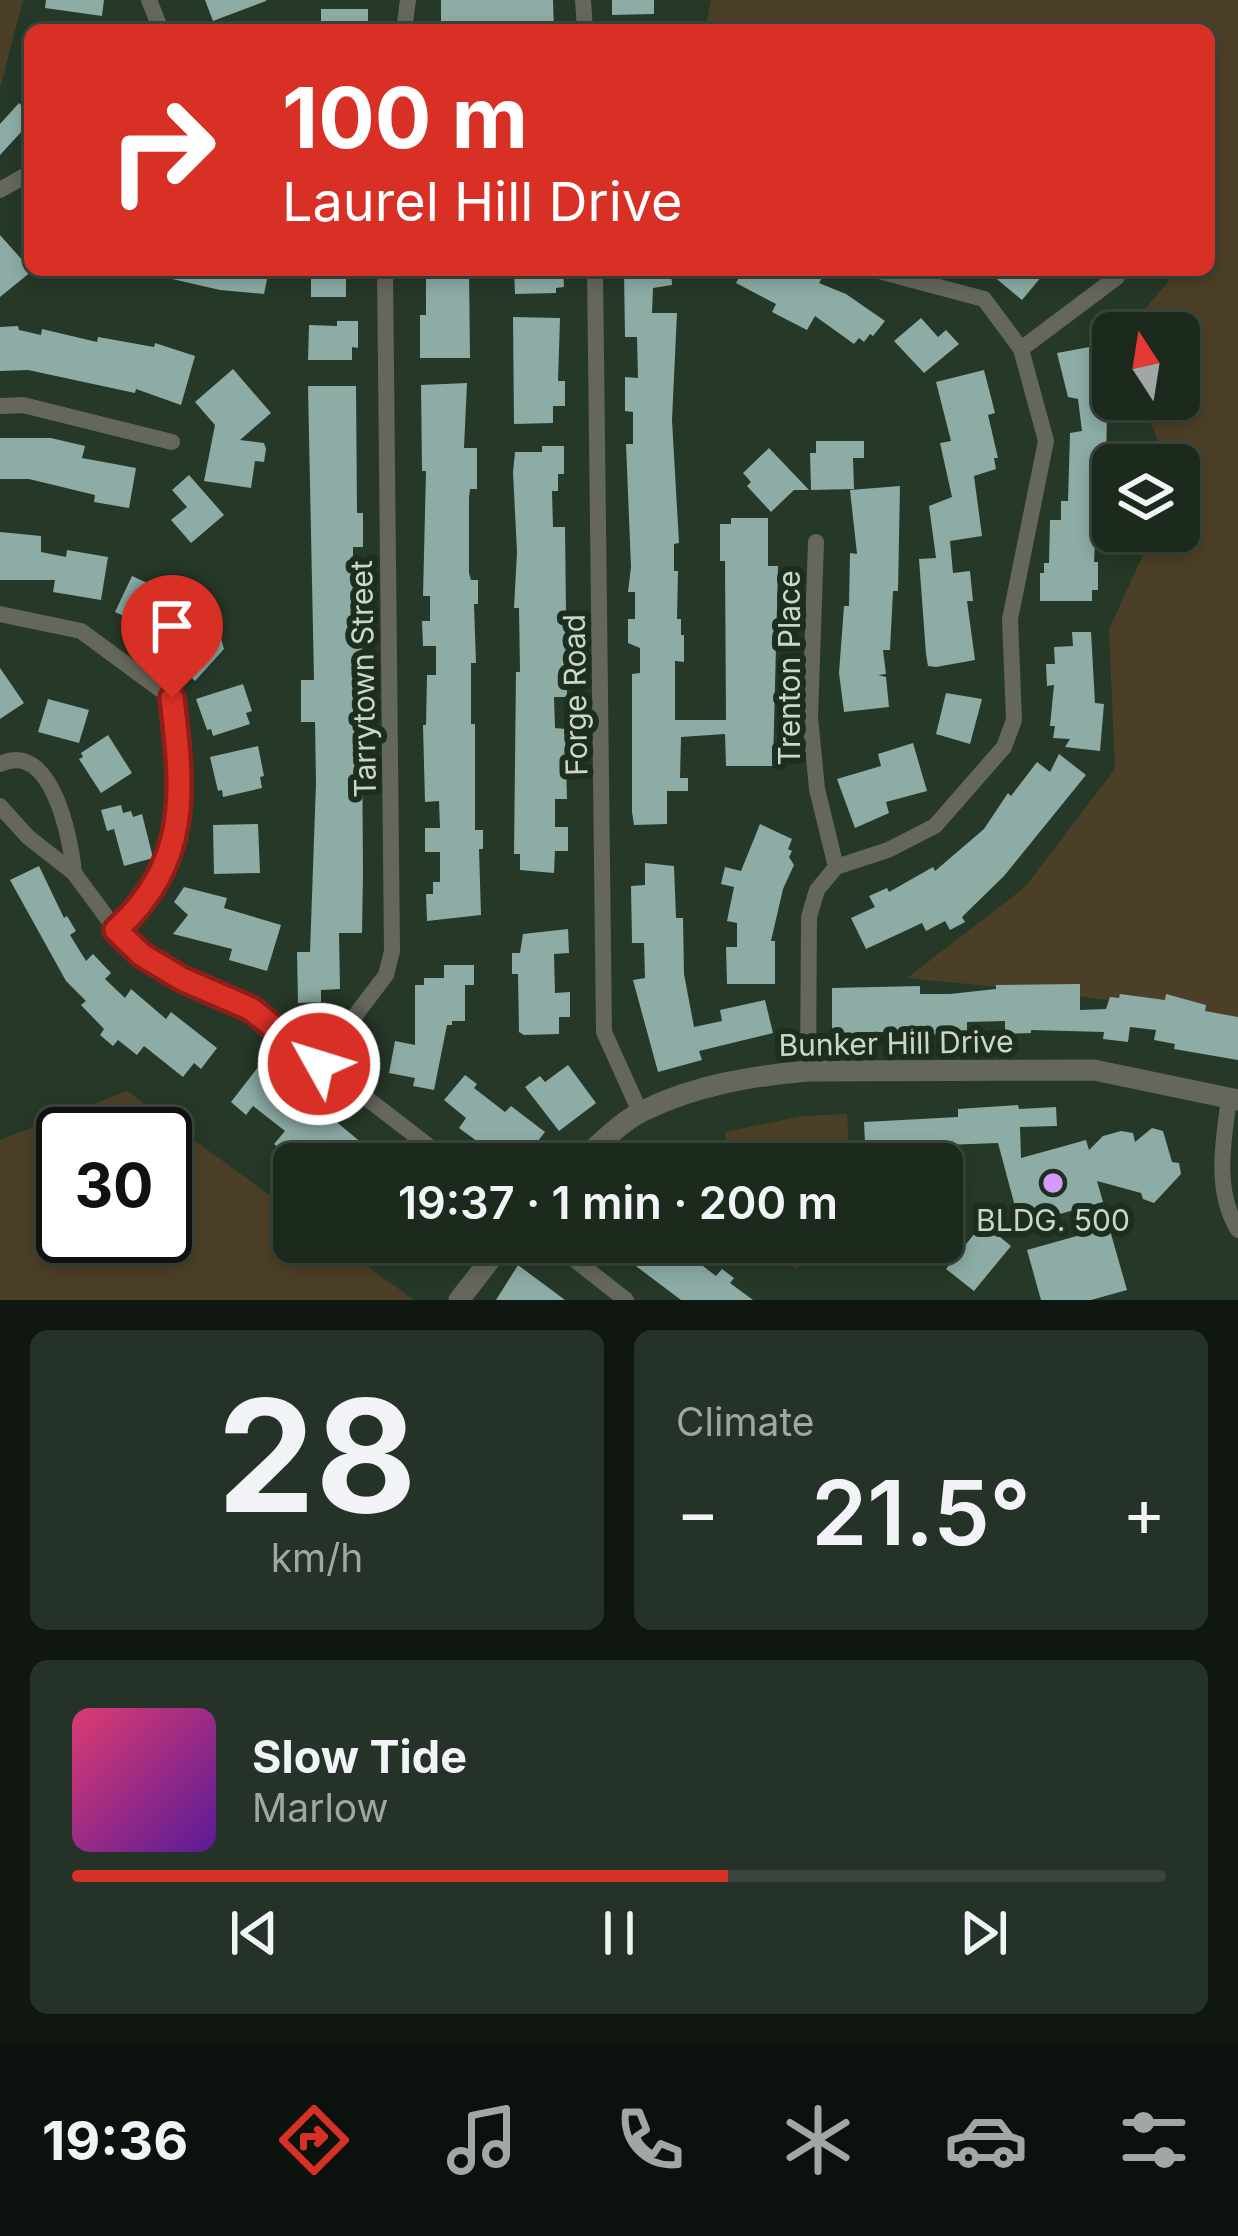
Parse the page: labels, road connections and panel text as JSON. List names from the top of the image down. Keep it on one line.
{"streets":{"street":["Trenton Place","Tarrytown Street","Forge Road","Bunker Hill Drive"]},"crossings":[["Forge Road","Bunker Hill Drive"]],"places":["BLDG. 500"],"north":"top","page":{"turn":["100 m","Laurel Hill Drive"],"limit":"30","trip":"19:37 · 1 min · 200 m","tile":[["28","km/h"],"Climate"],"heat":["−","21.5°","+"],"song":["Slow Tide","Marlow"],"tabs":"19:36"}}
